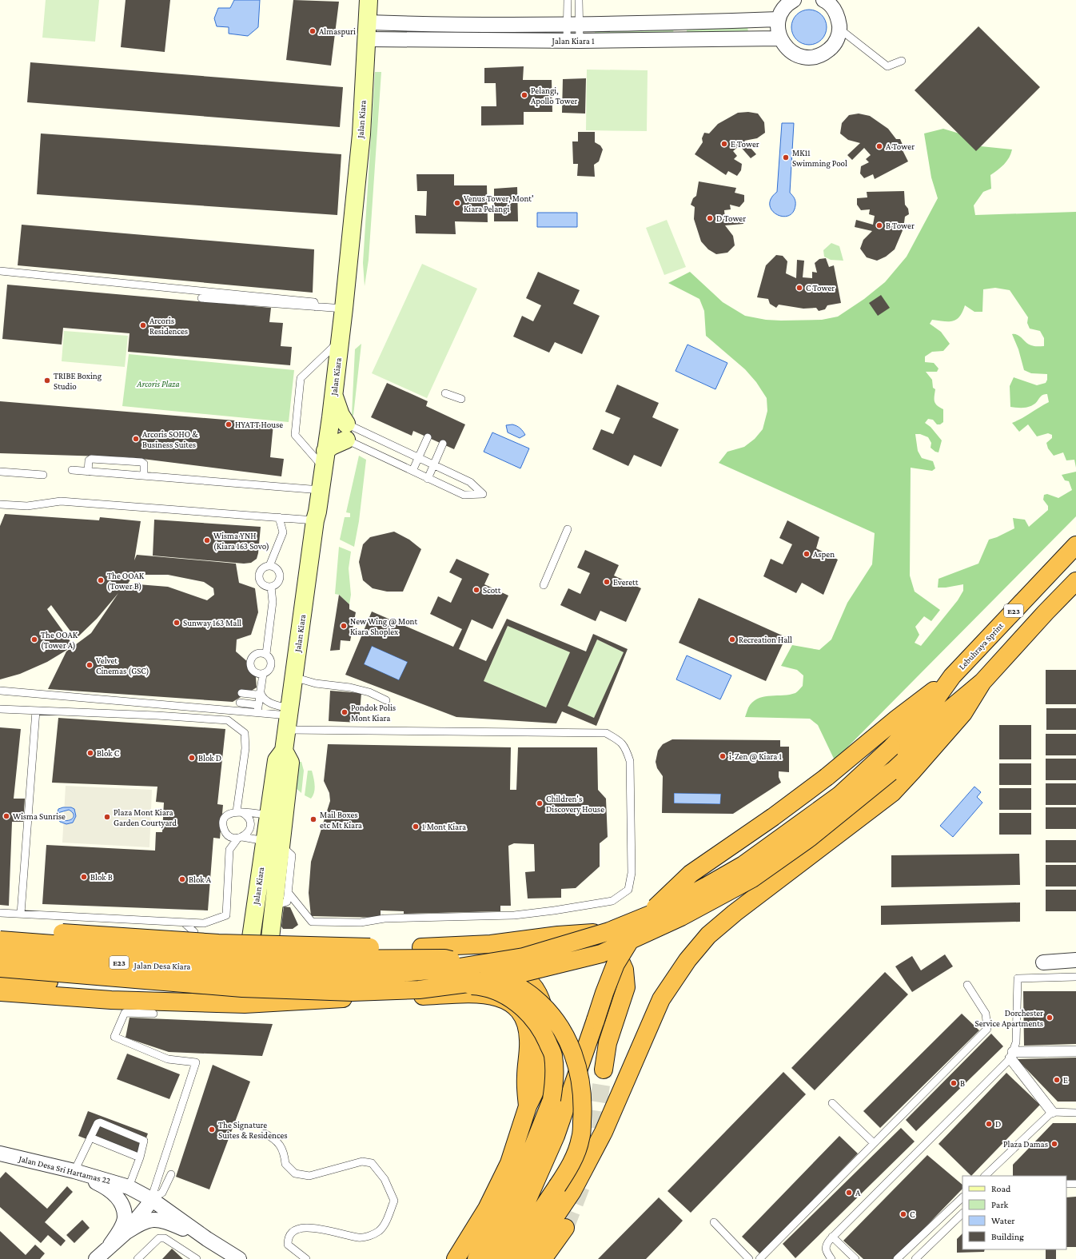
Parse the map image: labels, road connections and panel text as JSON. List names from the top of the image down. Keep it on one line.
{"streets":{"highway":["E23","Lebuhraya Sprint"],"main road":["Jalan Kiara","Jalan Desa Kiara"],"street":["Jalan Kiara 1","Jalan Desa Sri Hartamas 22"]},"crossings":[["Jalan Kiara 1","Jalan Kiara"],["Jalan Kiara","E23"],["Jalan Kiara","Jalan Desa Kiara"],["E23","Jalan Desa Kiara"]],"parks":["Arcoris Plaza"],"places":["Almaspuri","Pelangi, Apollo Tower","E Tower","A Tower","MK11 Swimming Pool","Venus Tower, Mont' Kiara Pelangi","D Tower","B Tower","C Tower","Arcoris Residences","TRIBE Boxing Studio","HYATT House","Arcoris SOHO & Business Suites","Wisma YNH (Kiara 163 Sovo)","Aspen","The OOAK (Tower B)","Everett","Scott","Sunway 163 Mall","New Wing @ Mont Kiara Shoplex","The OOAK (Tower A)","Recreation Hall","Velvet Cinemas (GSC)","Pondok Polis Mont Kiara","Blok C","i-Zen @ Kiara 1","Blok D","Children's Discovery House","Wisma Sunrise","Plaza Mont Kiara Garden Courtyard","Mail Boxes etc Mt Kiara","1 Mont Kiara","Blok B","Blok A","Dorchester Service Apartments","E","B","D","The Signature Suites & Residences","Plaza Damas","A","C"],"legend":["Road","Park","Water","Building"]}
